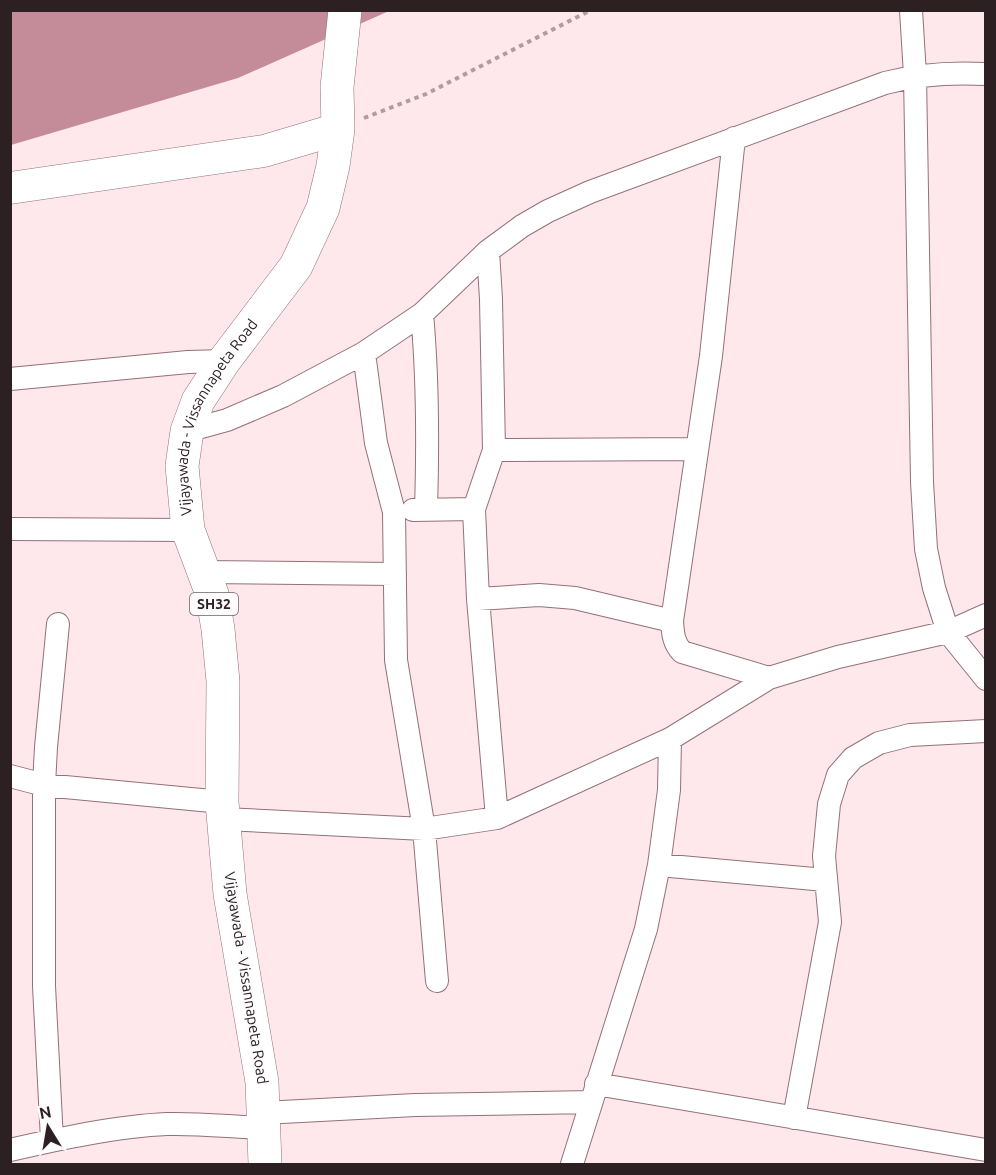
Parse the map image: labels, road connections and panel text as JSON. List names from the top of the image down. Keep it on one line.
{"streets":{"main road":["Vijayawada - Vissannapeta Road","SH32"]},"north":"top"}
